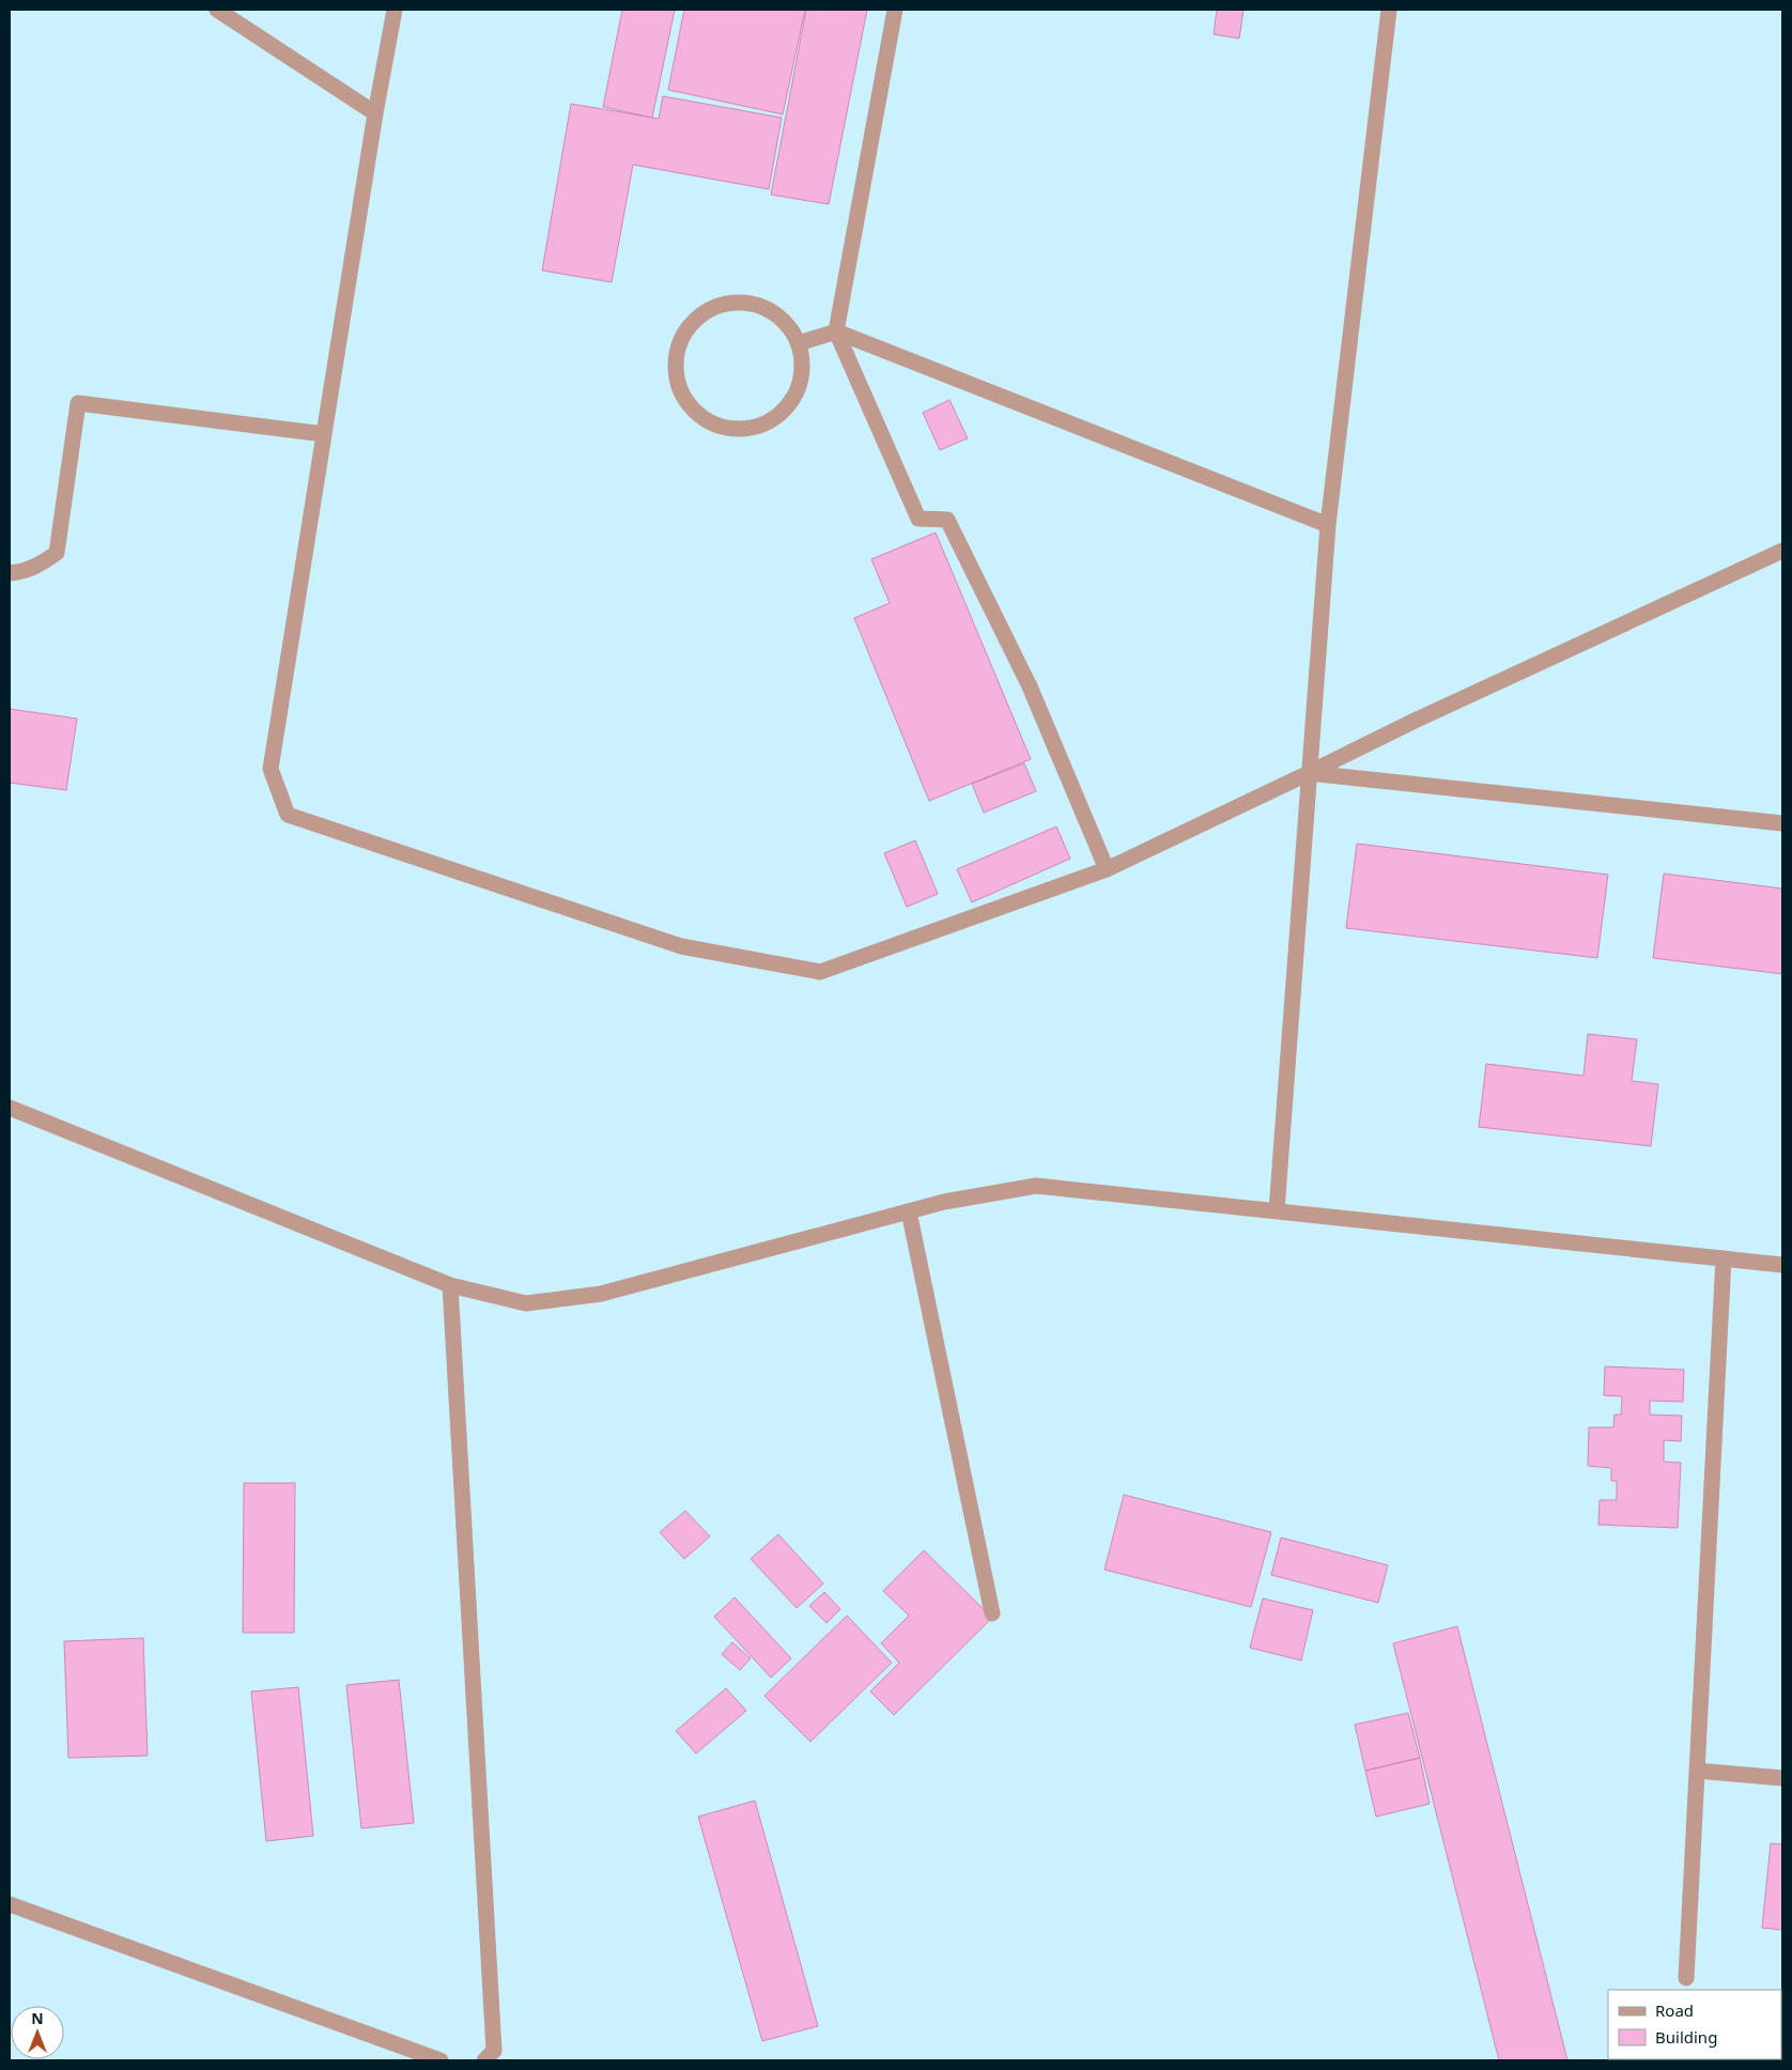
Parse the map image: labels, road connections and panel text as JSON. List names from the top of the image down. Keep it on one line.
{"legend":["Road","Building"],"north":"top"}
